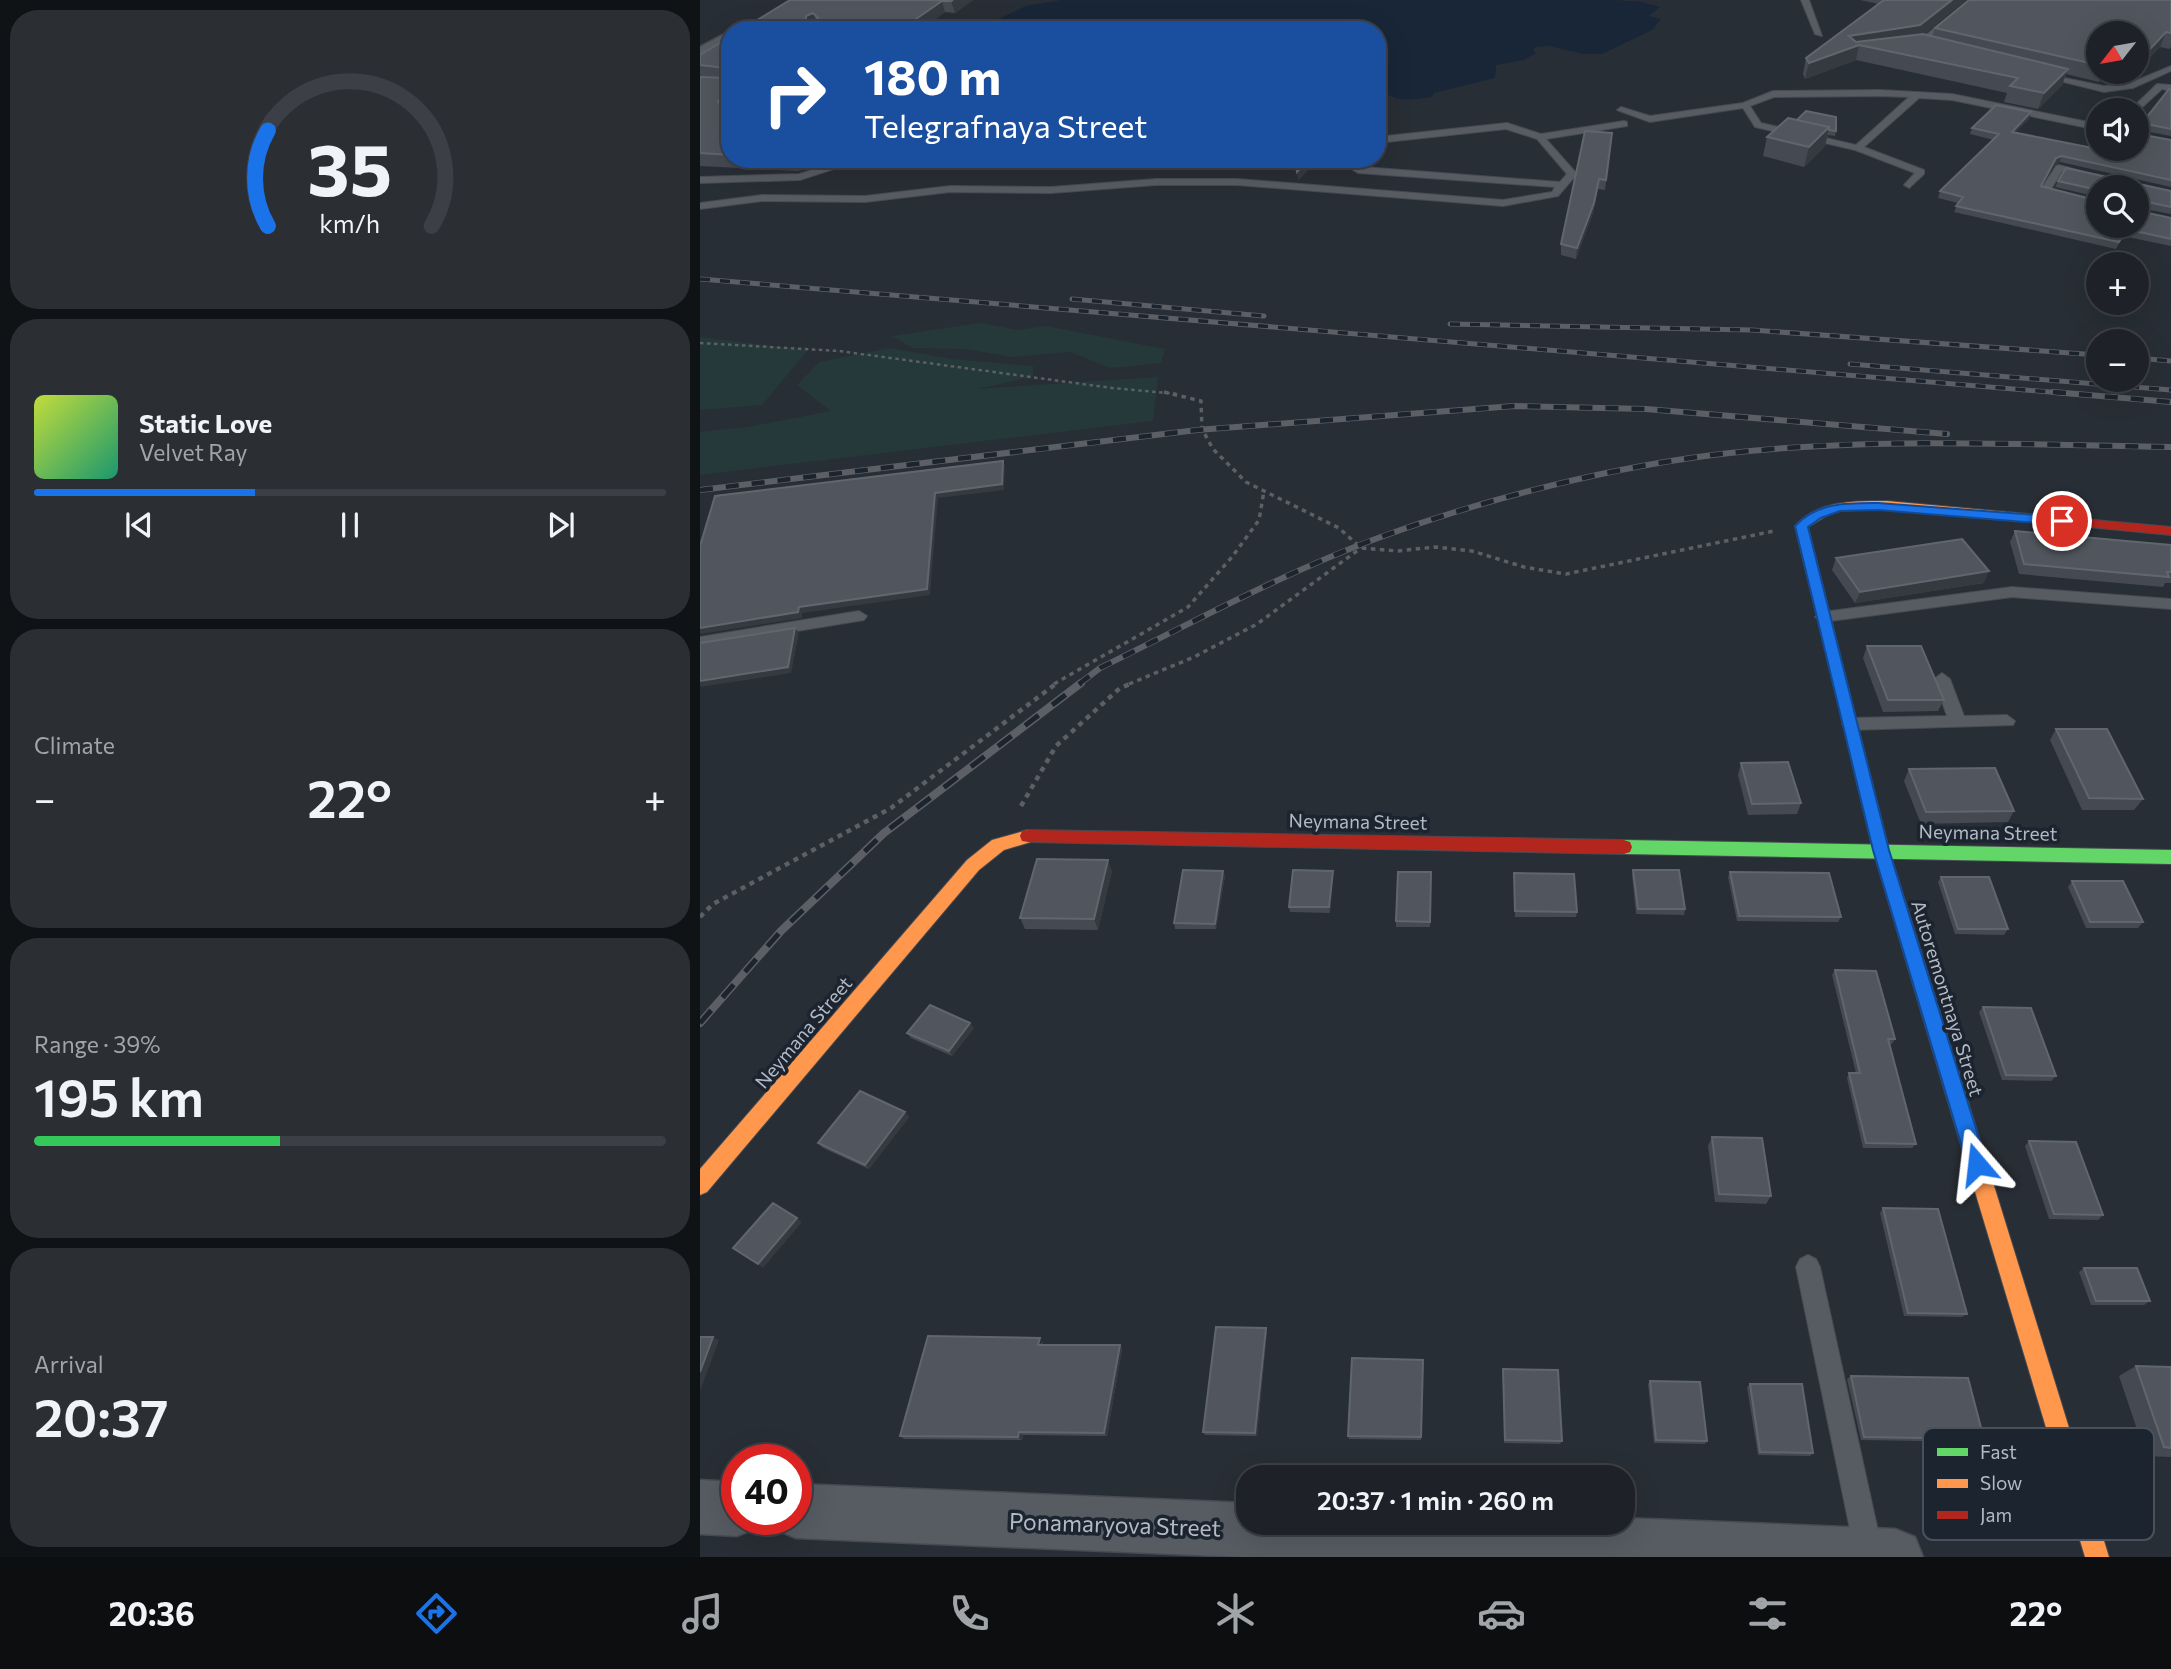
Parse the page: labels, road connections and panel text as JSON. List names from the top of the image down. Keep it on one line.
{"streets":{"street":["Neymana Street","Autoremontnaya Street","Ponamaryova Street"]},"crossings":[["Neymana Street","Autoremontnaya Street"]],"legend":["Fast","Slow","Jam"],"north":"bottom left","page":{"map_buttons":["+","−"],"turn":["180 m","Telegrafnaya Street"],"song":["Static Love","Velvet Ray"],"tile":["Climate",["Range · 39%","195 km"],["Arrival","20:37"]],"heat":["−","22°","+"],"limit":"40","trip":"20:37 · 1 min · 260 m","tabs":["20:36","22°"],"gauge":["35","km/h"]}}
